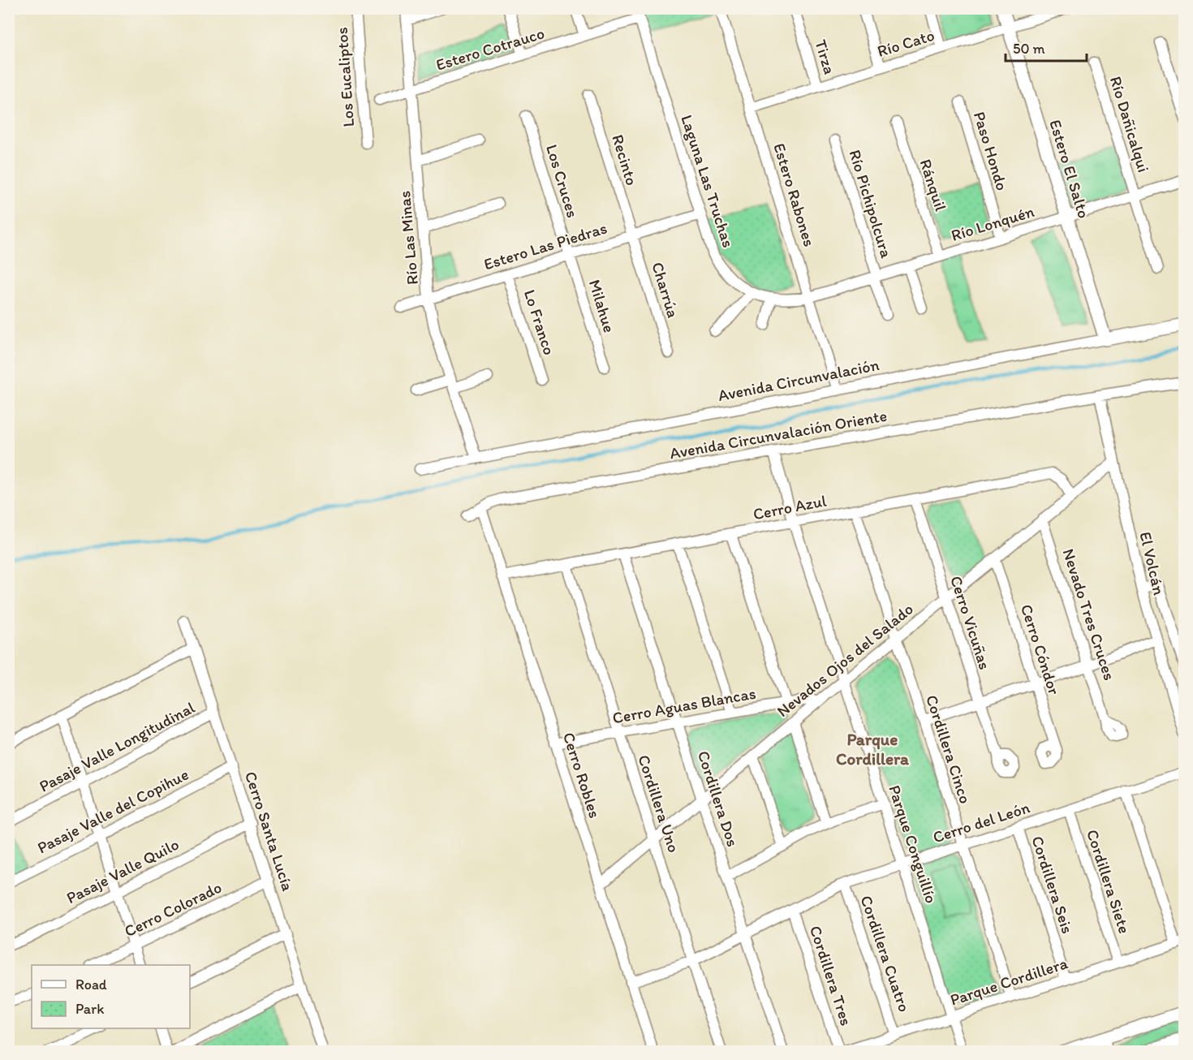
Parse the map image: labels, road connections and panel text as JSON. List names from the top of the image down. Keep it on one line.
{"streets":{"street":["Río Cato","Estero Cotrauco","Tirza","Los Eucaliptos","Río Dañicalqui","Paso Hondo","Recinto","Estero El Salto","Los Cruces","Laguna Las Truchas","Ránquil","Estero Rabones","Río Pichipolcura","Río Lonquén","Río Las Minas","Estero Las Piedras","Charrúa","Milahue","Lo Franco","Avenida Circunvalación","Avenida Circunvalación Oriente","Cerro Azul","El Volcán","Nevado Tres Cruces","Cerro Vicuñas","Cerro Cóndor","Nevados Ojos del Salado","Cerro Aguas Blancas","Pasaje Valle Longitudinal","Cordillera Cinco","Cerro Robles","Cordillera Dos","Cordillera Uno","Pasaje Valle del Copihue","Cerro del León","Cerro Santa Lucía","Parque Conguillío","Pasaje Valle Quilo","Cordillera Siete","Cordillera Seis","Cerro Colorado","Cordillera Cuatro","Cordillera Tres","Parque Cordillera"]},"crossings":[["Río Cato","Tirza"],["Río Cato","Estero El Salto"],["Río Cato","Estero Rabones"],["Estero Cotrauco","Laguna Las Truchas"],["Estero Cotrauco","Río Las Minas"],["Río Dañicalqui","Río Lonquén"],["Paso Hondo","Río Lonquén"],["Recinto","Estero Las Piedras"],["Recinto","Charrúa"],["Estero El Salto","Río Lonquén"],["Estero El Salto","Avenida Circunvalación"],["Los Cruces","Estero Las Piedras"],["Los Cruces","Milahue"],["Laguna Las Truchas","Estero Rabones"],["Laguna Las Truchas","Río Lonquén"],["Laguna Las Truchas","Estero Las Piedras"],["Ránquil","Río Lonquén"],["Estero Rabones","Río Lonquén"],["Estero Rabones","Avenida Circunvalación"],["Río Pichipolcura","Río Lonquén"],["Río Las Minas","Estero Las Piedras"],["Río Las Minas","Avenida Circunvalación"],["Estero Las Piedras","Charrúa"],["Estero Las Piedras","Milahue"],["Estero Las Piedras","Lo Franco"],["Avenida Circunvalación Oriente","El Volcán"],["Avenida Circunvalación Oriente","Cerro Robles"],["Avenida Circunvalación Oriente","Parque Conguillío"],["Cerro Azul","Cerro Vicuñas"],["Cerro Azul","Nevados Ojos del Salado"],["Cerro Azul","Cordillera Cinco"],["Cerro Azul","Cerro Robles"],["Cerro Azul","Cordillera Dos"],["Cerro Azul","Cordillera Uno"],["Cerro Azul","Parque Conguillío"],["El Volcán","Nevados Ojos del Salado"],["Nevado Tres Cruces","Nevados Ojos del Salado"],["Cerro Vicuñas","Nevados Ojos del Salado"],["Cerro Cóndor","Nevados Ojos del Salado"],["Nevados Ojos del Salado","Cerro Aguas Blancas"],["Nevados Ojos del Salado","Cordillera Cinco"],["Nevados Ojos del Salado","Cerro Robles"],["Nevados Ojos del Salado","Cordillera Dos"],["Nevados Ojos del Salado","Cordillera Uno"],["Nevados Ojos del Salado","Parque Conguillío"],["Cerro Aguas Blancas","Cerro Robles"],["Cerro Aguas Blancas","Cordillera Dos"],["Cerro Aguas Blancas","Cordillera Uno"],["Pasaje Valle Longitudinal","Cerro Santa Lucía"],["Cordillera Cinco","Cerro del León"],["Cordillera Cinco","Parque Cordillera"],["Cerro Robles","Cerro del León"],["Cordillera Dos","Cerro del León"],["Cordillera Uno","Cerro del León"],["Pasaje Valle del Copihue","Cerro Santa Lucía"],["Cerro del León","Parque Conguillío"],["Cerro del León","Cordillera Siete"],["Cerro del León","Cordillera Seis"],["Cerro del León","Cordillera Cuatro"],["Cerro del León","Cordillera Tres"],["Cerro Santa Lucía","Pasaje Valle Quilo"],["Cerro Santa Lucía","Cerro Colorado"],["Parque Conguillío","Parque Cordillera"],["Cordillera Siete","Parque Cordillera"],["Cordillera Seis","Parque Cordillera"],["Cordillera Cuatro","Parque Cordillera"],["Cordillera Tres","Parque Cordillera"]],"districts":["Parque Cordillera"],"legend":["Road","Park"],"scale_bar":"50 m"}
